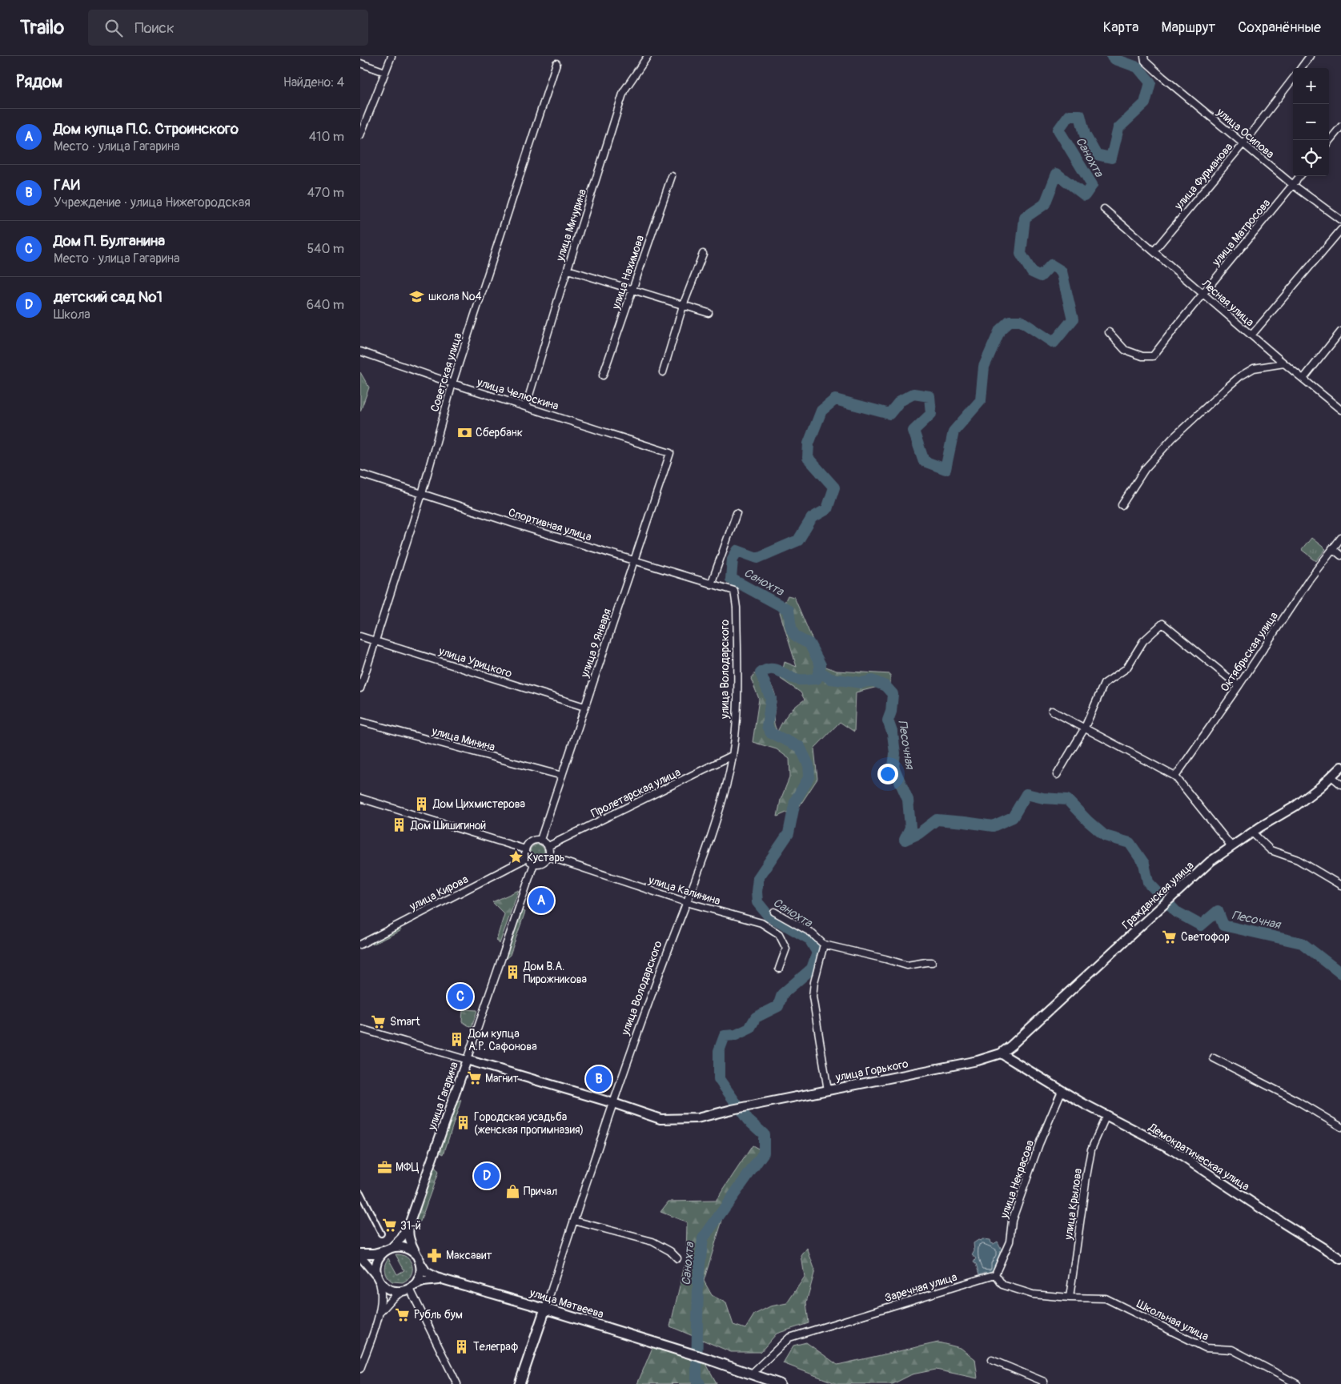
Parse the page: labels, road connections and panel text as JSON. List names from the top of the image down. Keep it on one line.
{"streets":{"main road":["улица Володарского","улица Матвеева"],"street":["улица Осипова","улица Фурманова","улица Мичурина","улица Матросова","улица Нахимова","Лесная улица","Советская улица","улица Челюскина","Спортивная улица","улица 9 Января","Октябрьская улица","улица Урицкого","улица Минина","Пролетарская улица","улица Калинина","улица Кирова","Гражданская улица","улица Горького","улица Гагарина","Демократическая улица","улица Некрасова","улица Крылова","Заречная улица","Школьная улица"]},"crossings":[["улица Осипова","улица Фурманова"],["улица Осипова","улица Матросова"],["улица Фурманова","Лесная улица"],["улица Мичурина","улица Челюскина"],["улица Матросова","Лесная улица"],["Советская улица","улица Челюскина"],["Советская улица","Спортивная улица"],["Советская улица","улица Урицкого"],["улица Челюскина","улица 9 Января"],["Спортивная улица","улица 9 Января"],["Спортивная улица","улица Володарского"],["улица 9 Января","улица Урицкого"],["улица 9 Января","улица Минина"],["улица 9 Января","Пролетарская улица"],["улица 9 Января","улица Калинина"],["улица 9 Января","улица Кирова"],["улица 9 Января","улица Гагарина"],["улица Володарского","Пролетарская улица"],["улица Володарского","улица Калинина"],["улица Володарского","улица Горького"],["улица Володарского","улица Матвеева"],["Пролетарская улица","улица Калинина"],["Пролетарская улица","улица Кирова"],["Пролетарская улица","улица Гагарина"],["улица Калинина","улица Кирова"],["улица Калинина","улица Гагарина"],["улица Кирова","улица Гагарина"],["Гражданская улица","улица Горького"],["Гражданская улица","Демократическая улица"],["улица Горького","улица Гагарина"],["улица Горького","Демократическая улица"],["Демократическая улица","улица Некрасова"],["Демократическая улица","улица Крылова"],["улица Некрасова","Заречная улица"],["улица Крылова","Школьная улица"],["Заречная улица","улица Матвеева"]],"water":["Санохта","Песочная"],"places":{"school or university":["школа №4"],"bank":["Сбербанк"],"building":["Дом Цихмистерова","Дом Шишигиной","Дом В.А. Пирожникова","Дом купца А.Р. Сафонова","Городская усадьба (женская прогимназия)","Телеграф"],"place":["Кустарь"],"supermarket":["Светофор","Smart","Магнит","31-й","Рубль бум"],"office":["МФЦ"],"shop":["Причал"],"pharmacy":["Максавит"]},"page":{"header":"Trailo","search":"Поиск","nav":["Карта","Маршрут","Сохранённые"],"heading":["Рядом","Найдено: 4"],"map_buttons":["+","−"],"list":[{"mark":"A","name":"Дом купца П.С. Строинского","note":"Место · улица Гагарина","value":"410 m"},{"mark":"B","name":"ГАИ","note":"Учреждение · улица Нижегородская","value":"470 m"},{"mark":"C","name":"Дом П. Булганина","note":"Место · улица Гагарина","value":"540 m"},{"mark":"D","name":"детский сад №1","note":"Школа","value":"640 m"}],"pins":["A","C","B","D"]}}
